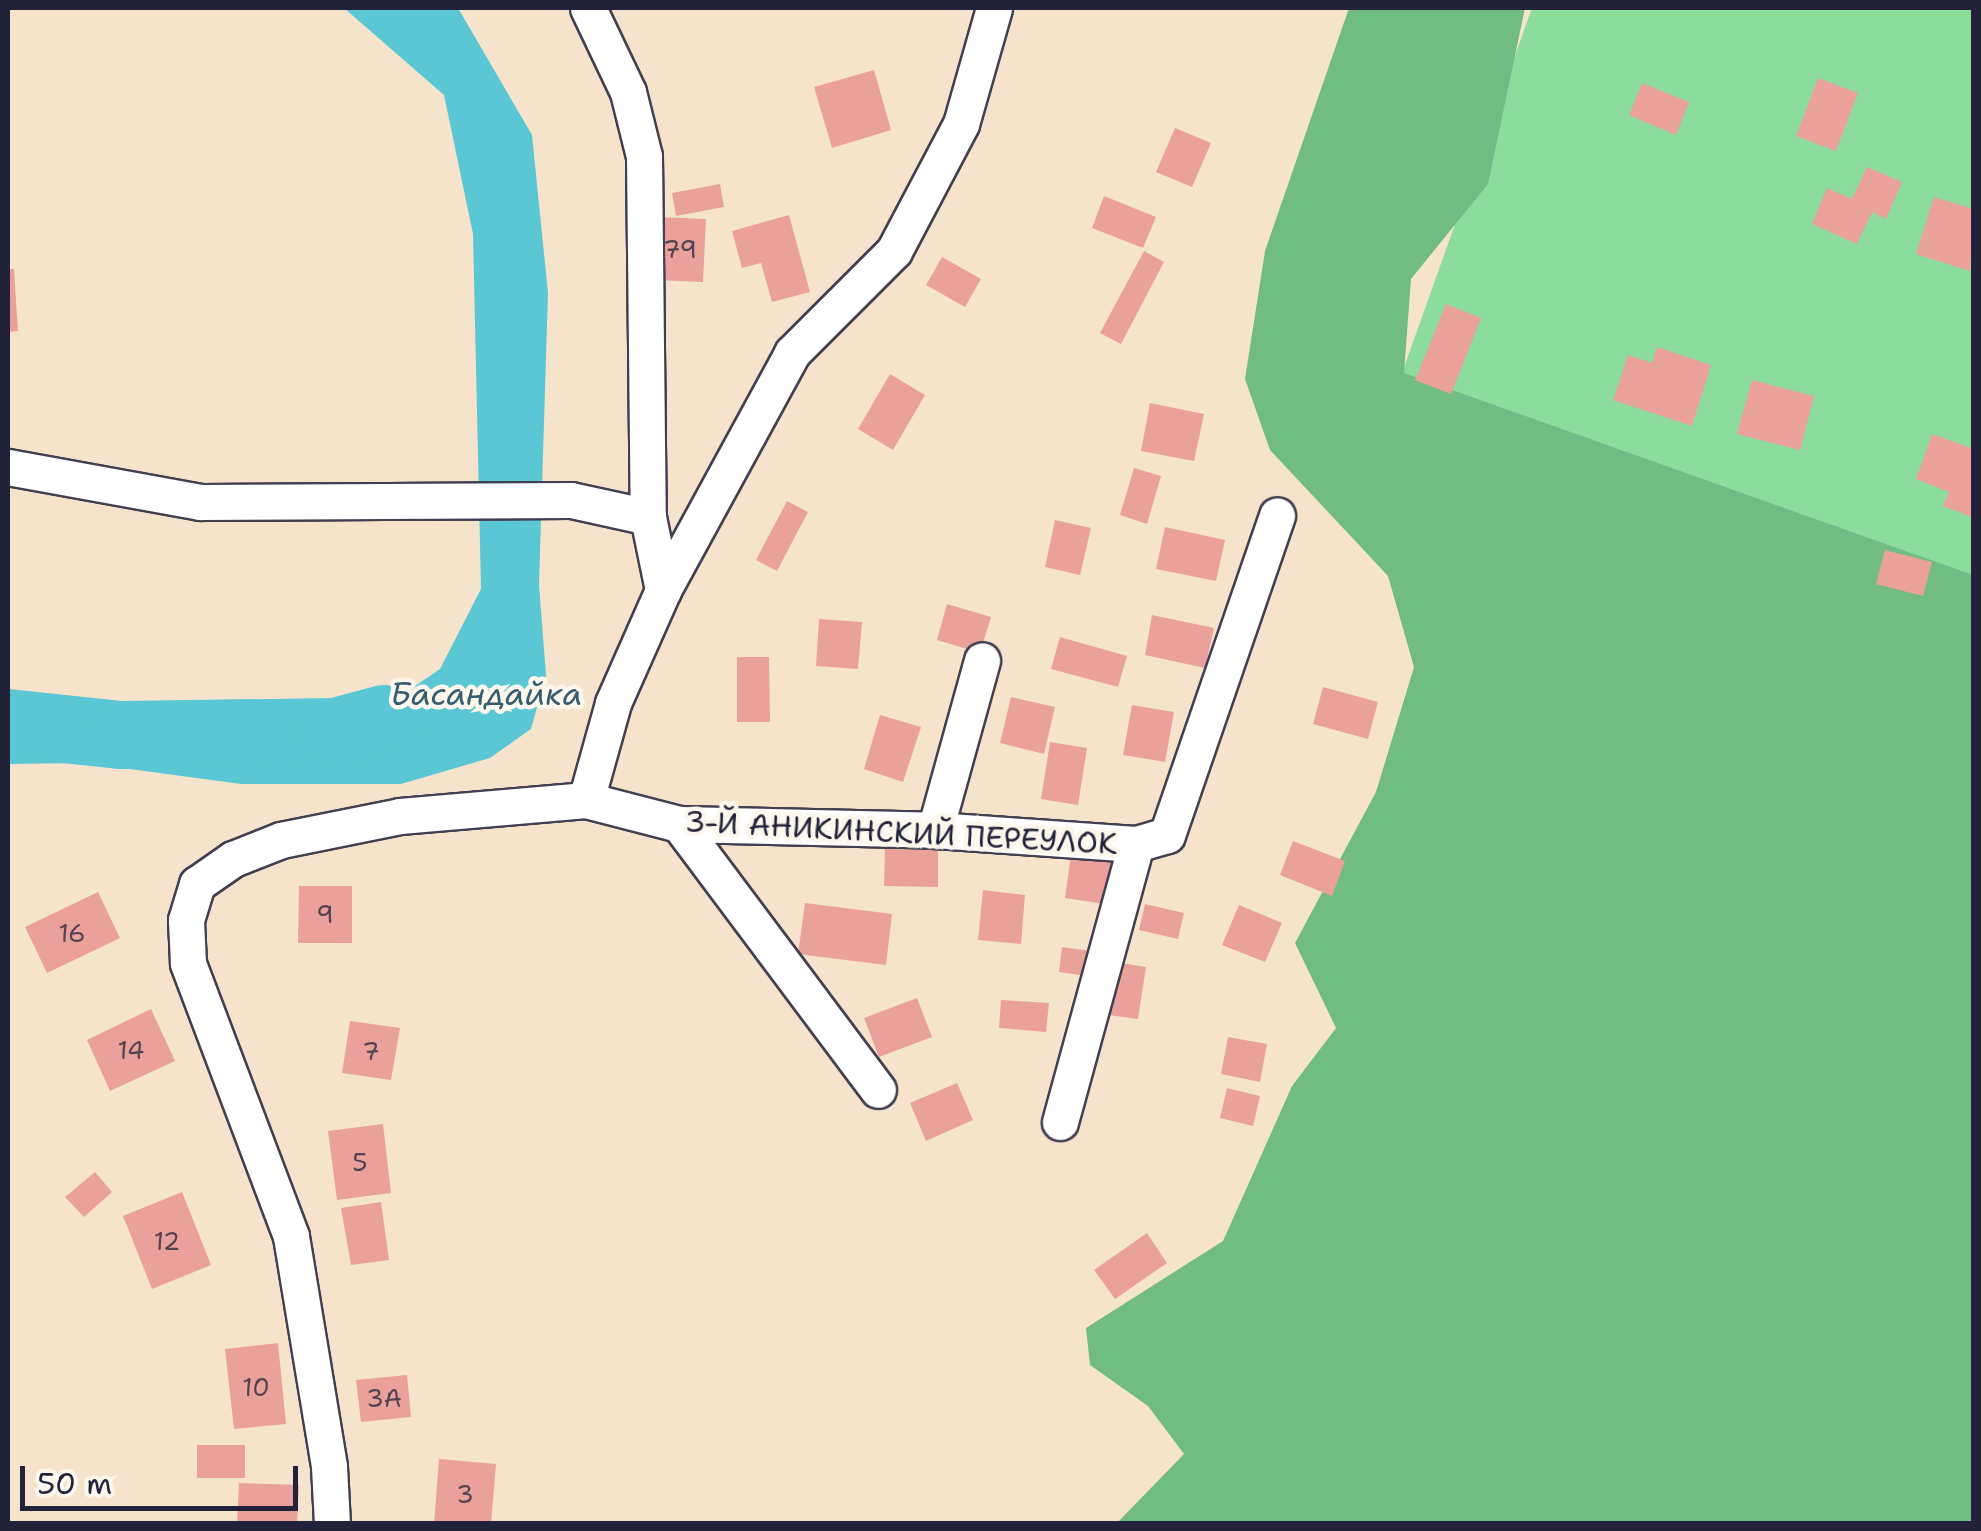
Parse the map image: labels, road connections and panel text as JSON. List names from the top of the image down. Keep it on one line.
{"streets":{"street":["3-Й АНИКИНСКИЙ ПЕРЕУЛОК"]},"water":["Басандайка"],"house_numbers":["79","9","16","14","7","5","12","10","3А","3"],"scale_bar":"50 m"}
